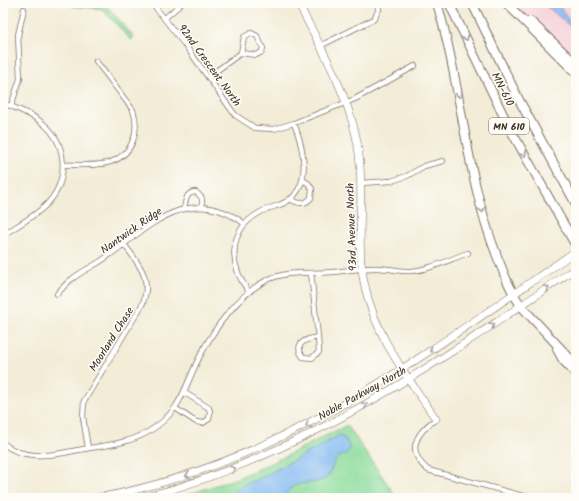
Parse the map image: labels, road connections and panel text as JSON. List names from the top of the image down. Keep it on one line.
{"streets":{"highway":["MN-610","MN 610"],"main road":["93rd Avenue North","Noble Parkway North"],"street":["92nd Crescent North","Nantwick Ridge","Moorland Chase"]},"crossings":[["93rd Avenue North","Noble Parkway North"],["Nantwick Ridge","Moorland Chase"]]}
